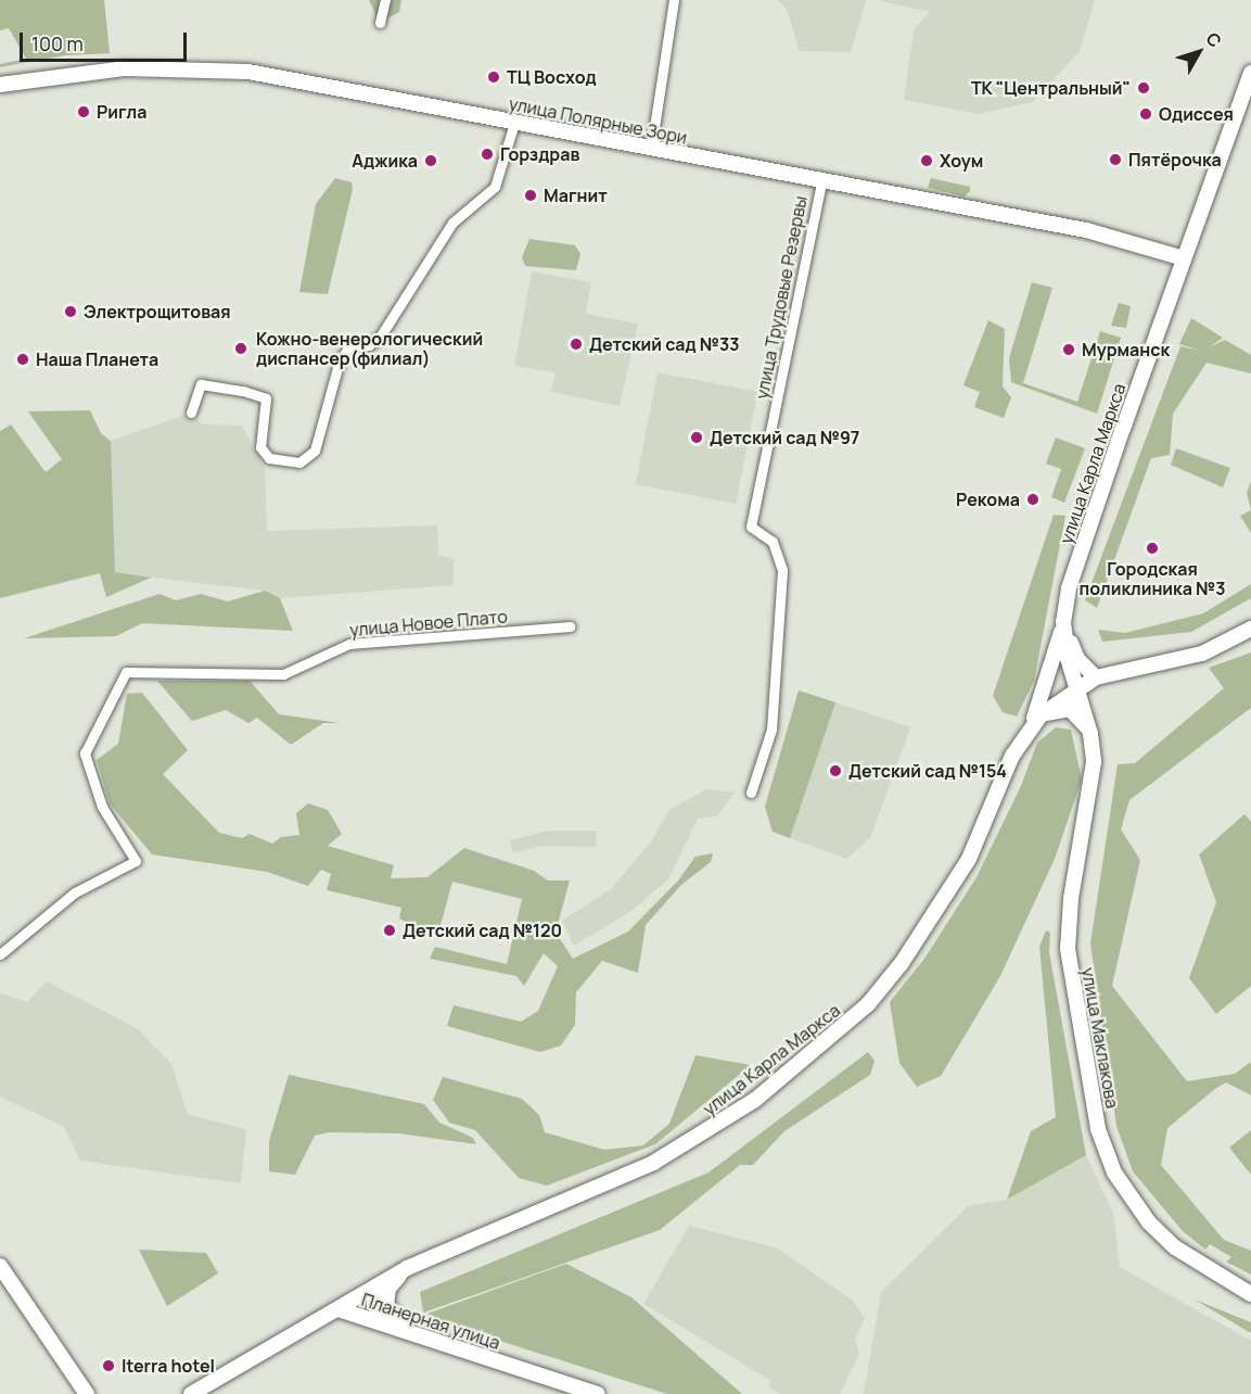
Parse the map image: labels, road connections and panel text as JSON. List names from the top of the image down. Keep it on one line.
{"streets":{"main road":["улица Полярные Зори","улица Карла Маркса","улица Маклакова","Планерная улица"],"street":["улица Трудовые Резервы","улица Новое Плато"]},"crossings":[["улица Полярные Зори","улица Трудовые Резервы"],["улица Полярные Зори","улица Карла Маркса"],["улица Карла Маркса","улица Маклакова"],["улица Карла Маркса","Планерная улица"]],"places":["ТЦ Восход","ТК \"Центральный\"","Ригла","Одиссея","Горздрав","Пятёрочка","Аджика","Хоум","Магнит","Электрощитовая","Детский сад №33","Кожно-венерологический диспансер(филиал)","Мурманск","Наша Планета","Детский сад №97","Рекома","Городская поликлиника №3","Детский сад №154","Детский сад №120","Iterra hotel"],"scale_bar":"100 m","north":"top right"}
